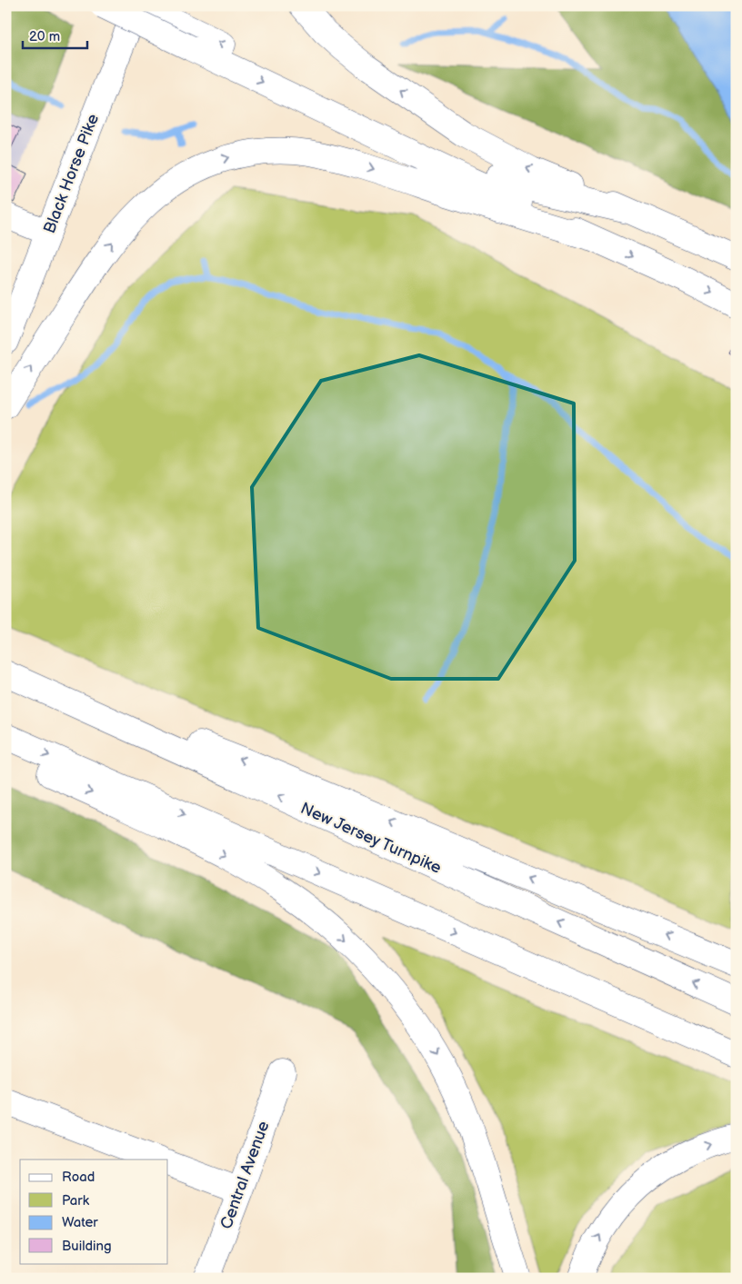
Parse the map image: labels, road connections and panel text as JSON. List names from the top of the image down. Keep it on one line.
{"streets":{"main road":["Black Horse Pike","New Jersey Turnpike","Central Avenue"]},"legend":["Road","Park","Water","Building"],"scale_bar":"20 m"}
